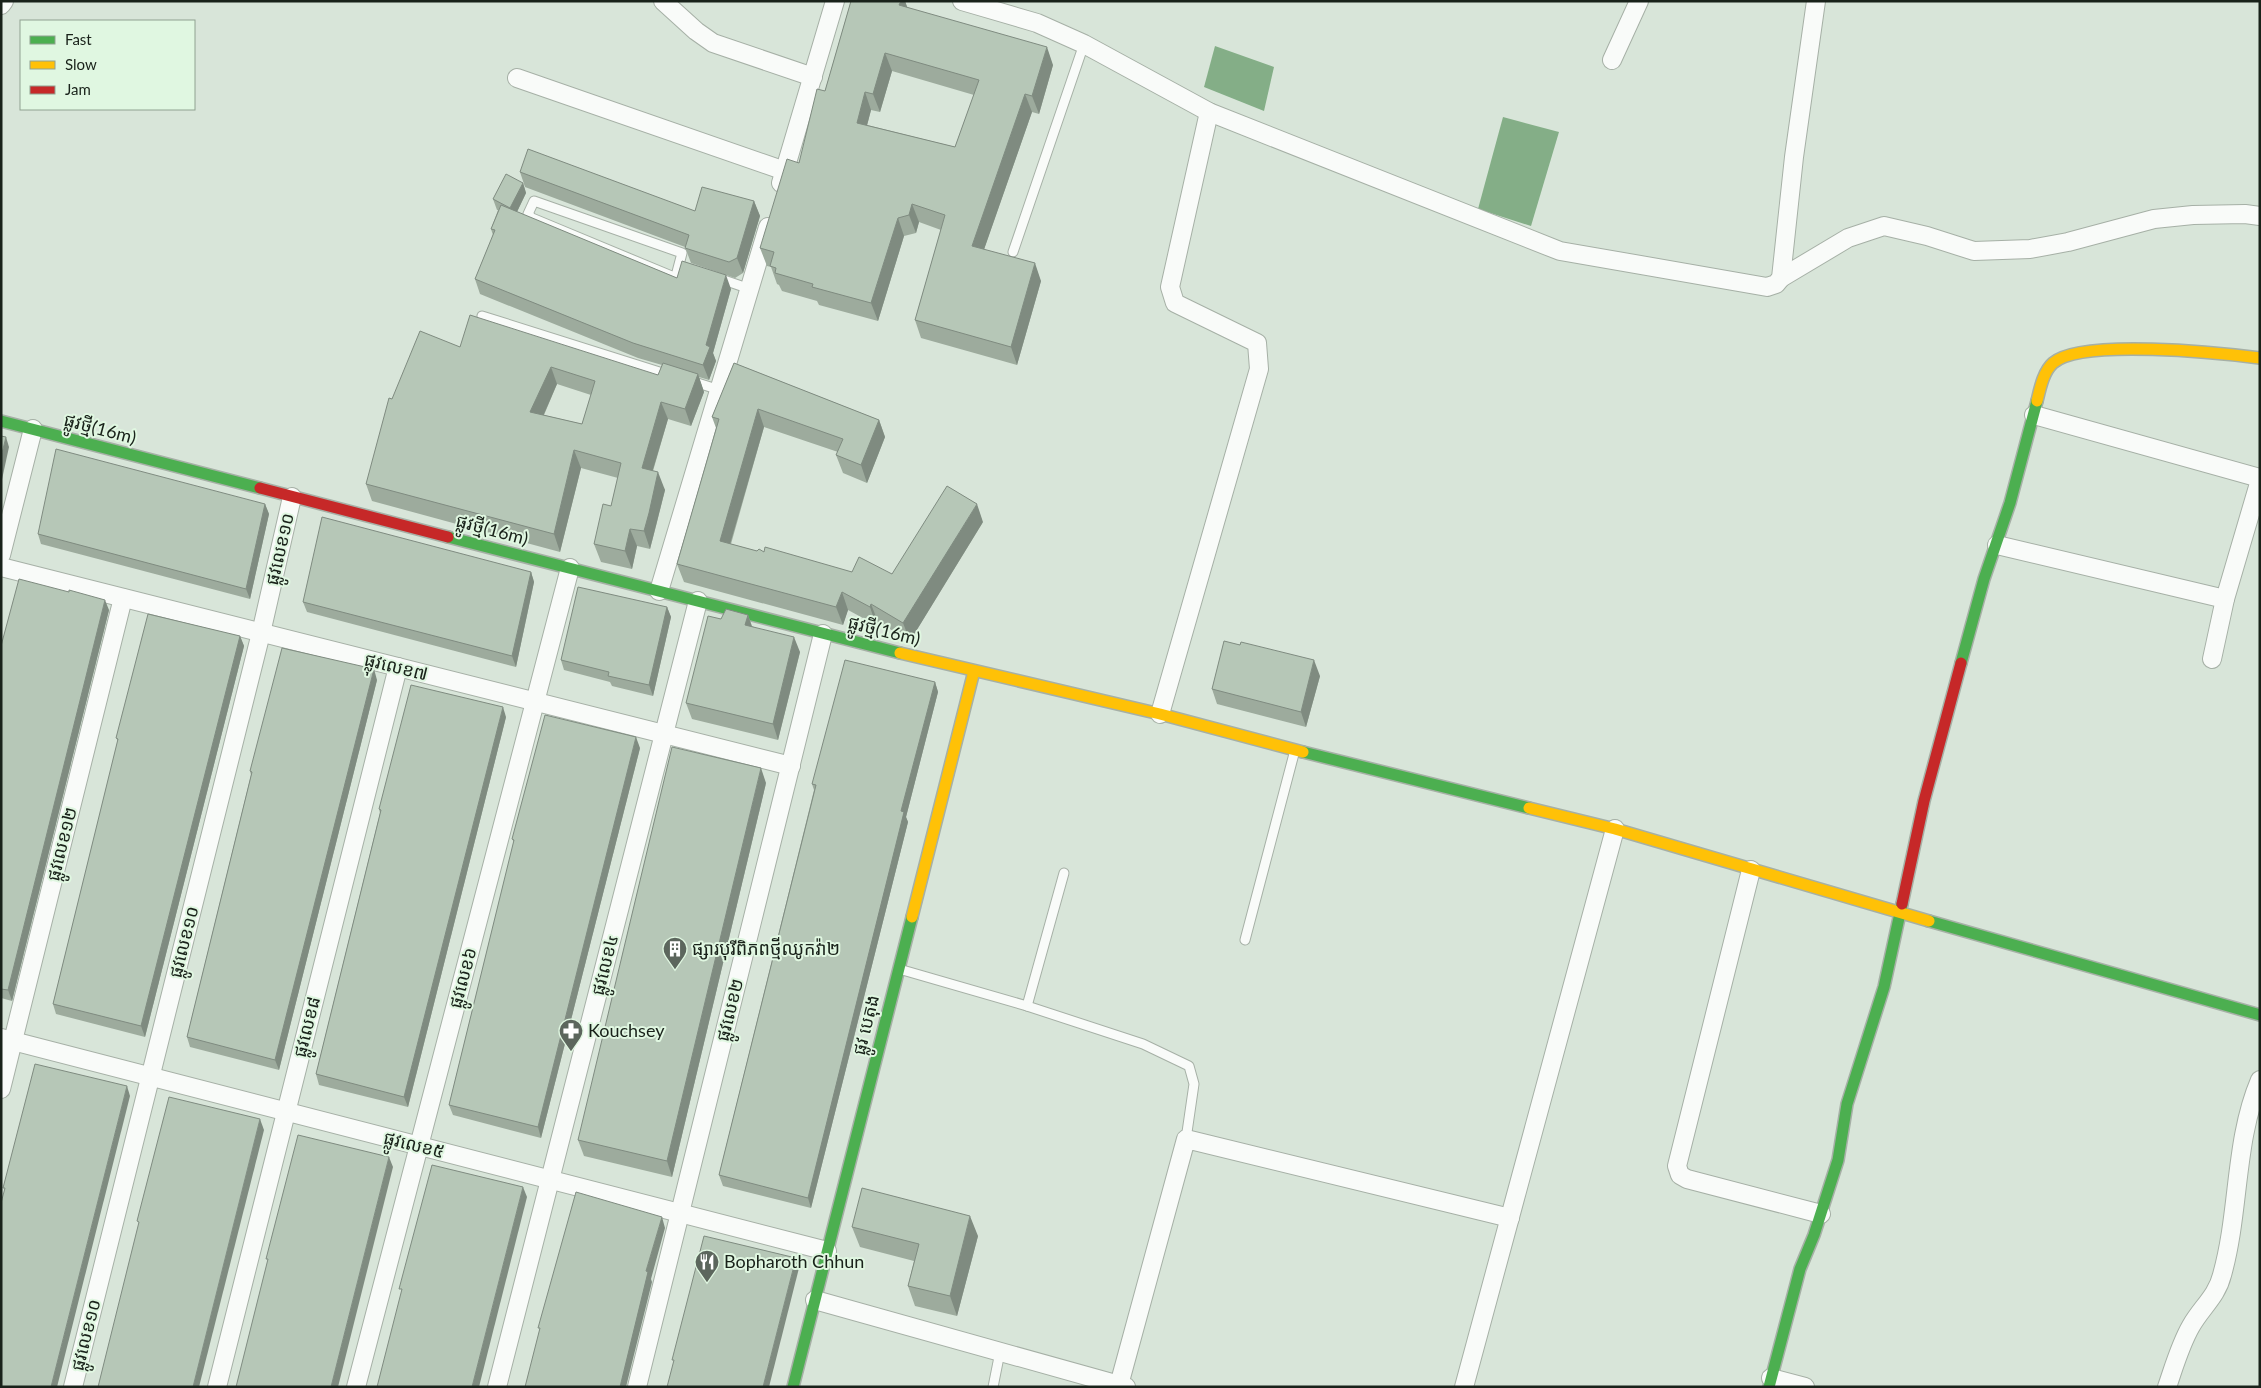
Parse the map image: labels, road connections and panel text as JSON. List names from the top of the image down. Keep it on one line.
{"streets":{"street":["ផ្លូវថ្មី(16m)","ផ្លូវលេខ១០","ផ្លុវលេខ៧","ផ្លូវលេខ១២","ផ្លូវលេខ៤","ផ្លូវលេខ៦","ផ្លូវលេខ២","ផ្លូវ បេតុង","ផ្លូវលេខ៨","ផ្លូវលេខ៥"]},"crossings":[["ផ្លូវថ្មី(16m)","ផ្លូវលេខ១០"],["ផ្លូវថ្មី(16m)","ផ្លូវលេខ៤"],["ផ្លូវថ្មី(16m)","ផ្លូវលេខ៦"],["ផ្លូវថ្មី(16m)","ផ្លូវលេខ២"],["ផ្លូវថ្មី(16m)","ផ្លូវ បេតុង"],["ផ្លូវលេខ១០","ផ្លុវលេខ៧"],["ផ្លូវលេខ១០","ផ្លូវលេខ៥"],["ផ្លុវលេខ៧","ផ្លូវលេខ១២"],["ផ្លុវលេខ៧","ផ្លូវលេខ៤"],["ផ្លុវលេខ៧","ផ្លូវលេខ៦"],["ផ្លុវលេខ៧","ផ្លូវលេខ២"],["ផ្លុវលេខ៧","ផ្លូវលេខ៨"],["ផ្លូវលេខ១២","ផ្លូវលេខ៥"],["ផ្លូវលេខ៤","ផ្លូវលេខ៥"],["ផ្លូវលេខ៦","ផ្លូវលេខ៥"],["ផ្លូវលេខ២","ផ្លូវលេខ៥"],["ផ្លូវ បេតុង","ផ្លូវលេខ៥"],["ផ្លូវលេខ៨","ផ្លូវលេខ៥"]],"places":{"building":["ផ្សារបុរីពិភពថ្មីឈូកវ៉ា២"],"pharmacy":["Kouchsey"],"restaurant":["Bopharoth Chhun"]},"legend":["Fast","Slow","Jam"]}
